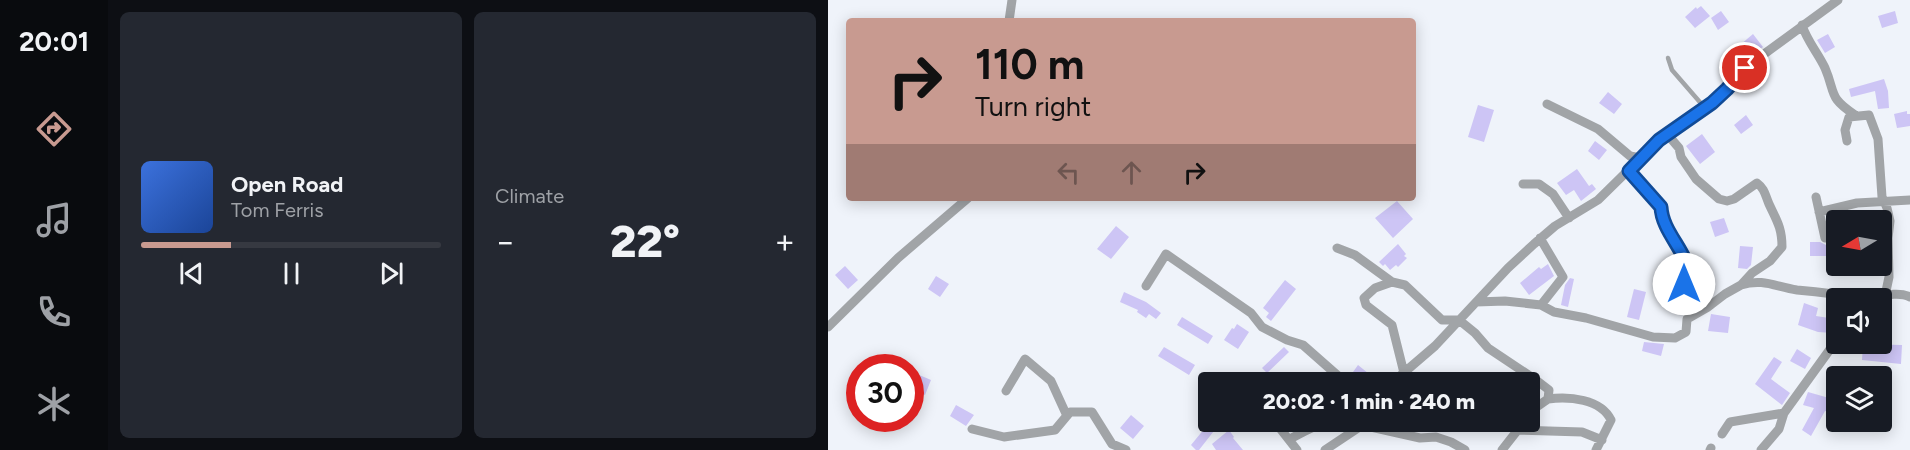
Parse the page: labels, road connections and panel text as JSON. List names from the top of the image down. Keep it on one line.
{"north":"left","page":{"tabs":"20:01","tile":"Climate","turn":["110 m","Turn right"],"song":["Open Road","Tom Ferris"],"heat":["−","22°","+"],"limit":"30","trip":"20:02 · 1 min · 240 m"}}
